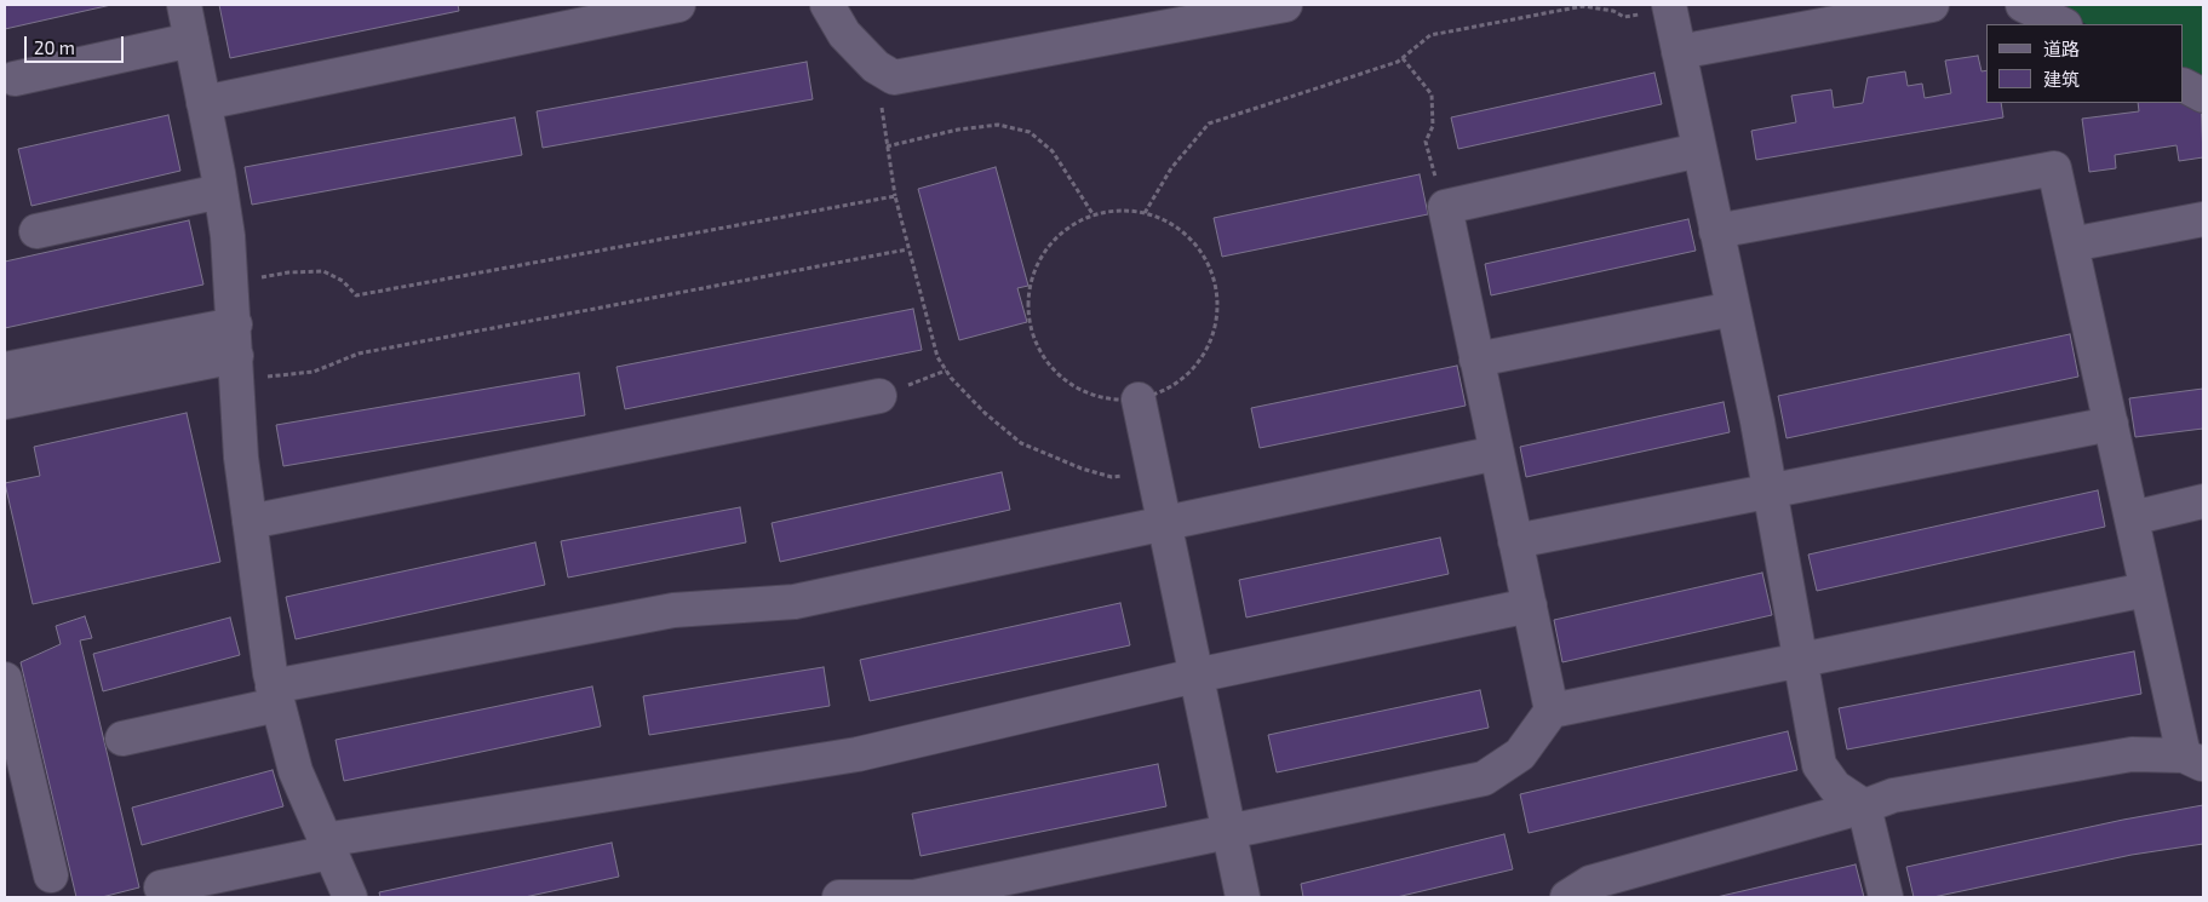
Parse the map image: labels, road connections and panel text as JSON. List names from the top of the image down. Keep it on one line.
{"legend":["道路","建筑"],"scale_bar":"20 m"}
